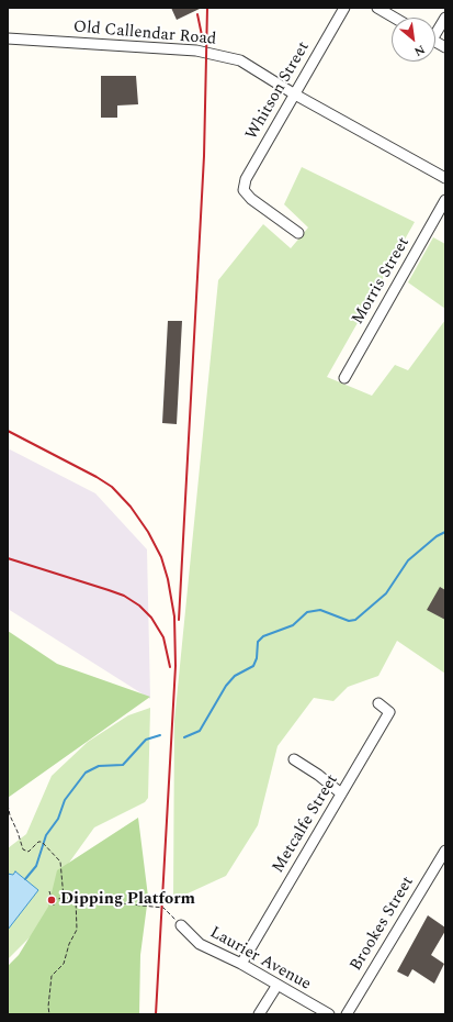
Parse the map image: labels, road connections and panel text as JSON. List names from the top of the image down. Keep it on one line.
{"streets":{"street":["Old Callendar Road","Whitson Street","Morris Street","Metcalfe Street","Brookes Street","Laurier Avenue"]},"crossings":[["Old Callendar Road","Whitson Street"],["Metcalfe Street","Laurier Avenue"]],"places":["Dipping Platform"],"north":"bottom right"}
